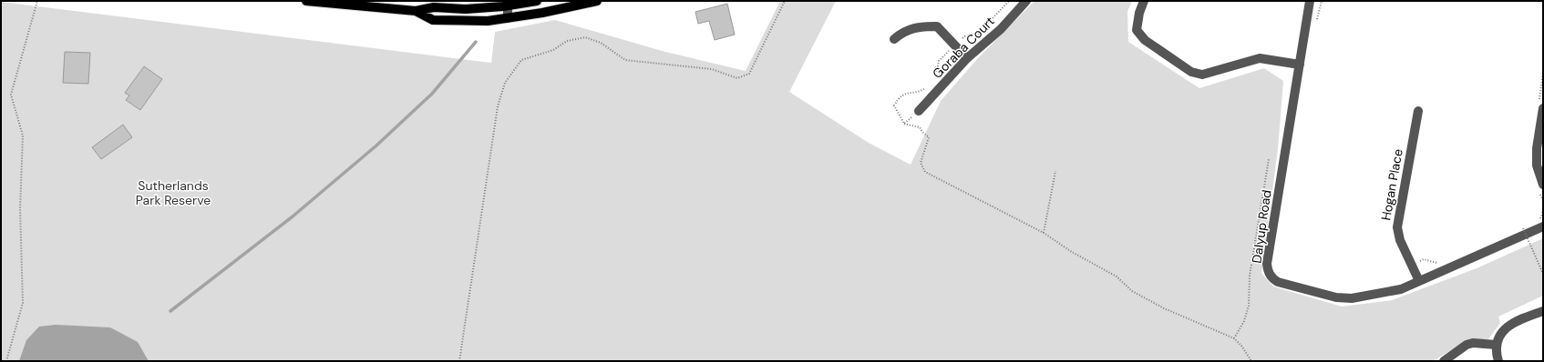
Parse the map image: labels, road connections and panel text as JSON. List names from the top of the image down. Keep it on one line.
{"streets":{"street":["Goraba Court","Hogan Place","Dalyup Road"]},"crossings":[["Hogan Place","Dalyup Road"]],"parks":["Sutherlands Park Reserve"]}
